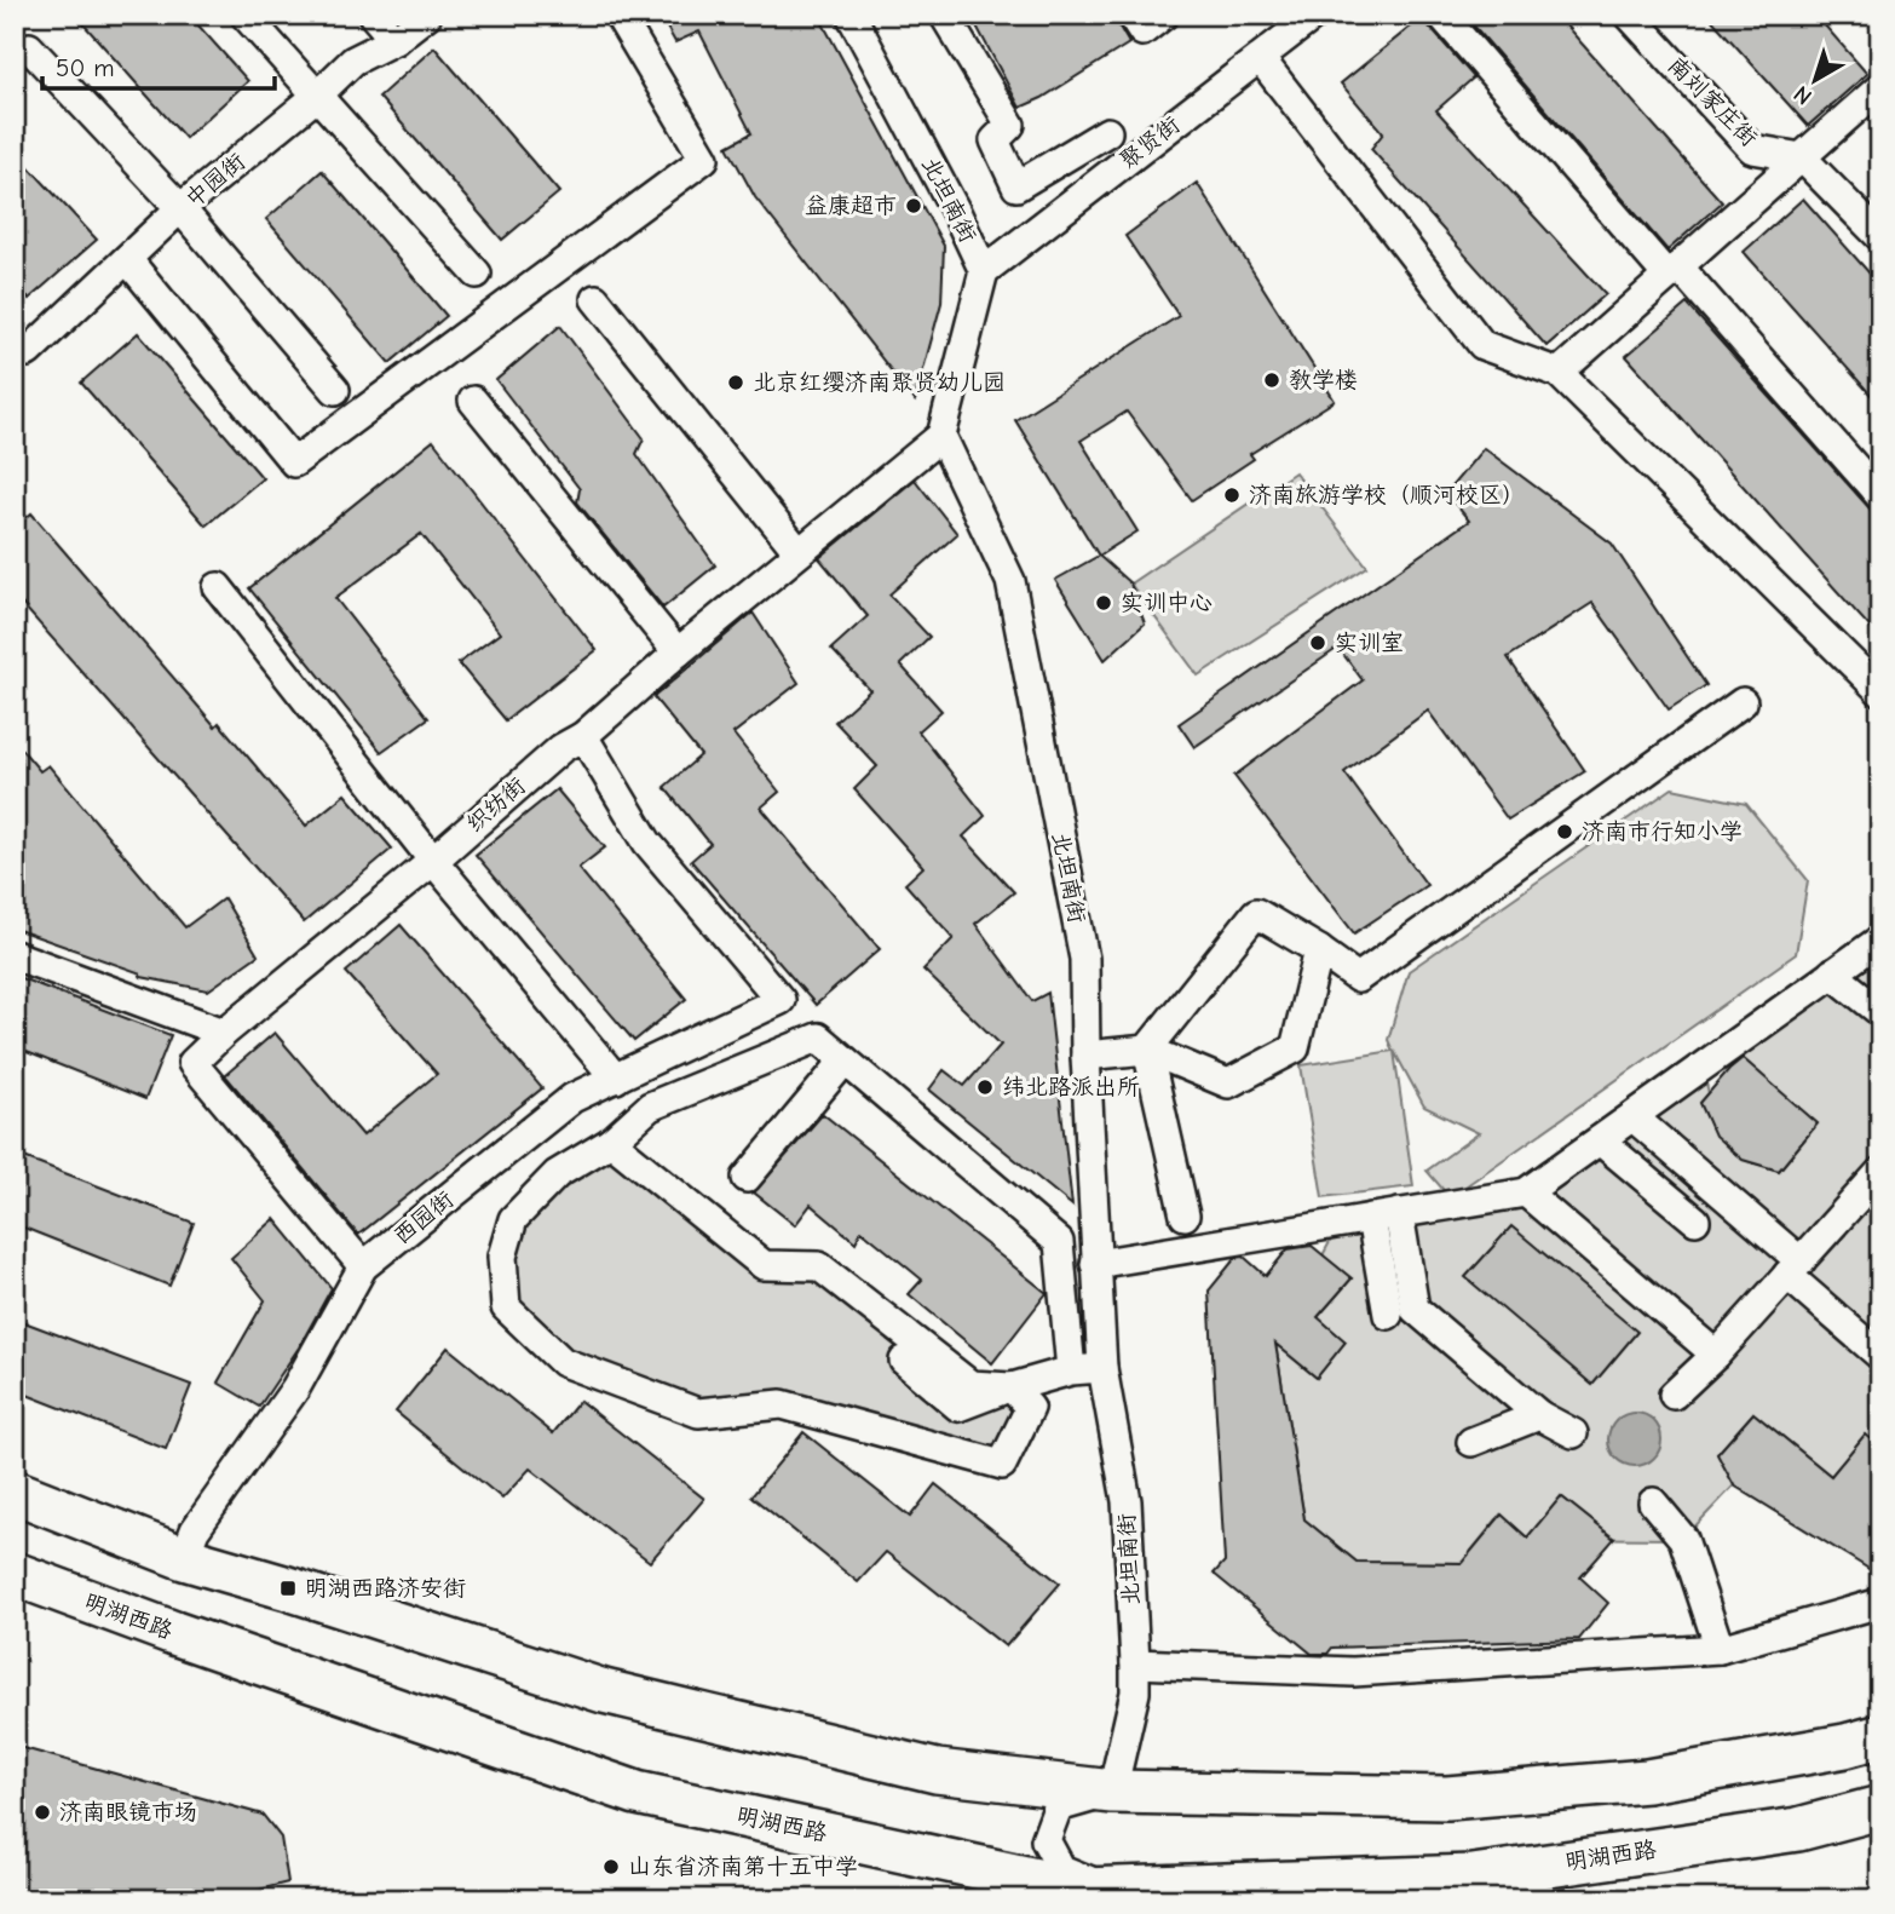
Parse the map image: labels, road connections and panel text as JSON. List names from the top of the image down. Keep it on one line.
{"streets":{"main road":["明湖西路"],"street":["南刘家庄街","聚贤街","中园街","北坦南街","织纺街","西园街"]},"crossings":[["聚贤街","北坦南街"],["北坦南街","织纺街"],["织纺街","西园街"]],"places":{"other":["益康超市","教学楼","北京红缨济南聚贤幼儿园","济南旅游学校（顺河校区）","实训中心","实训室","济南市行知小学","纬北路派出所","济南眼镜市场","山东省济南第十五中学"],"transit":["明湖西路济安街"]},"scale_bar":"50 m","north":"bottom left"}
